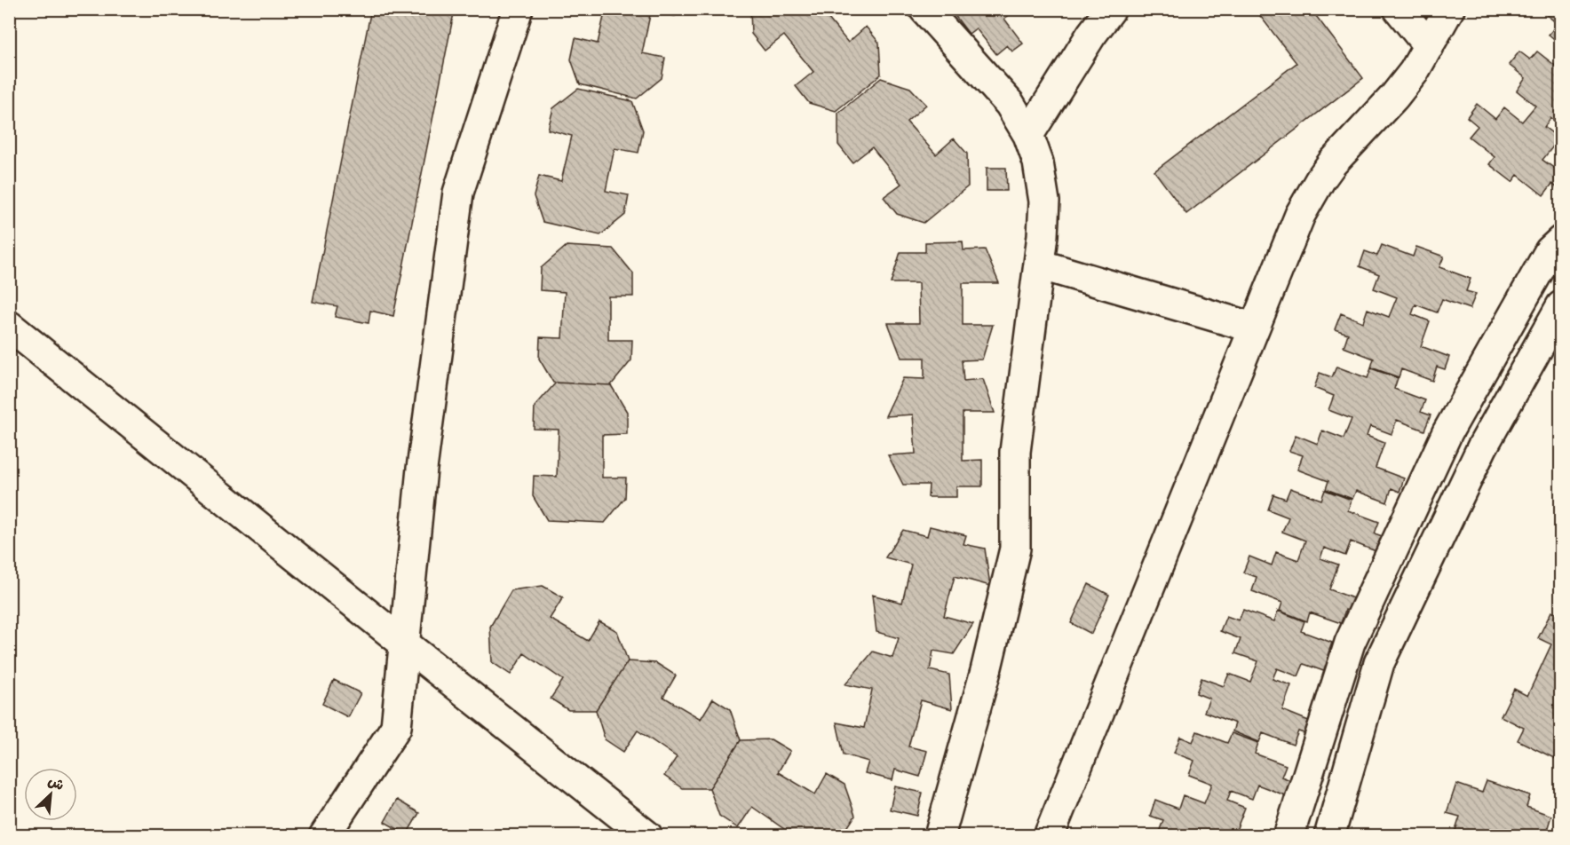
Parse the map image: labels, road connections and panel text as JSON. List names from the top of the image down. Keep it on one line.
{"north":"top right"}
